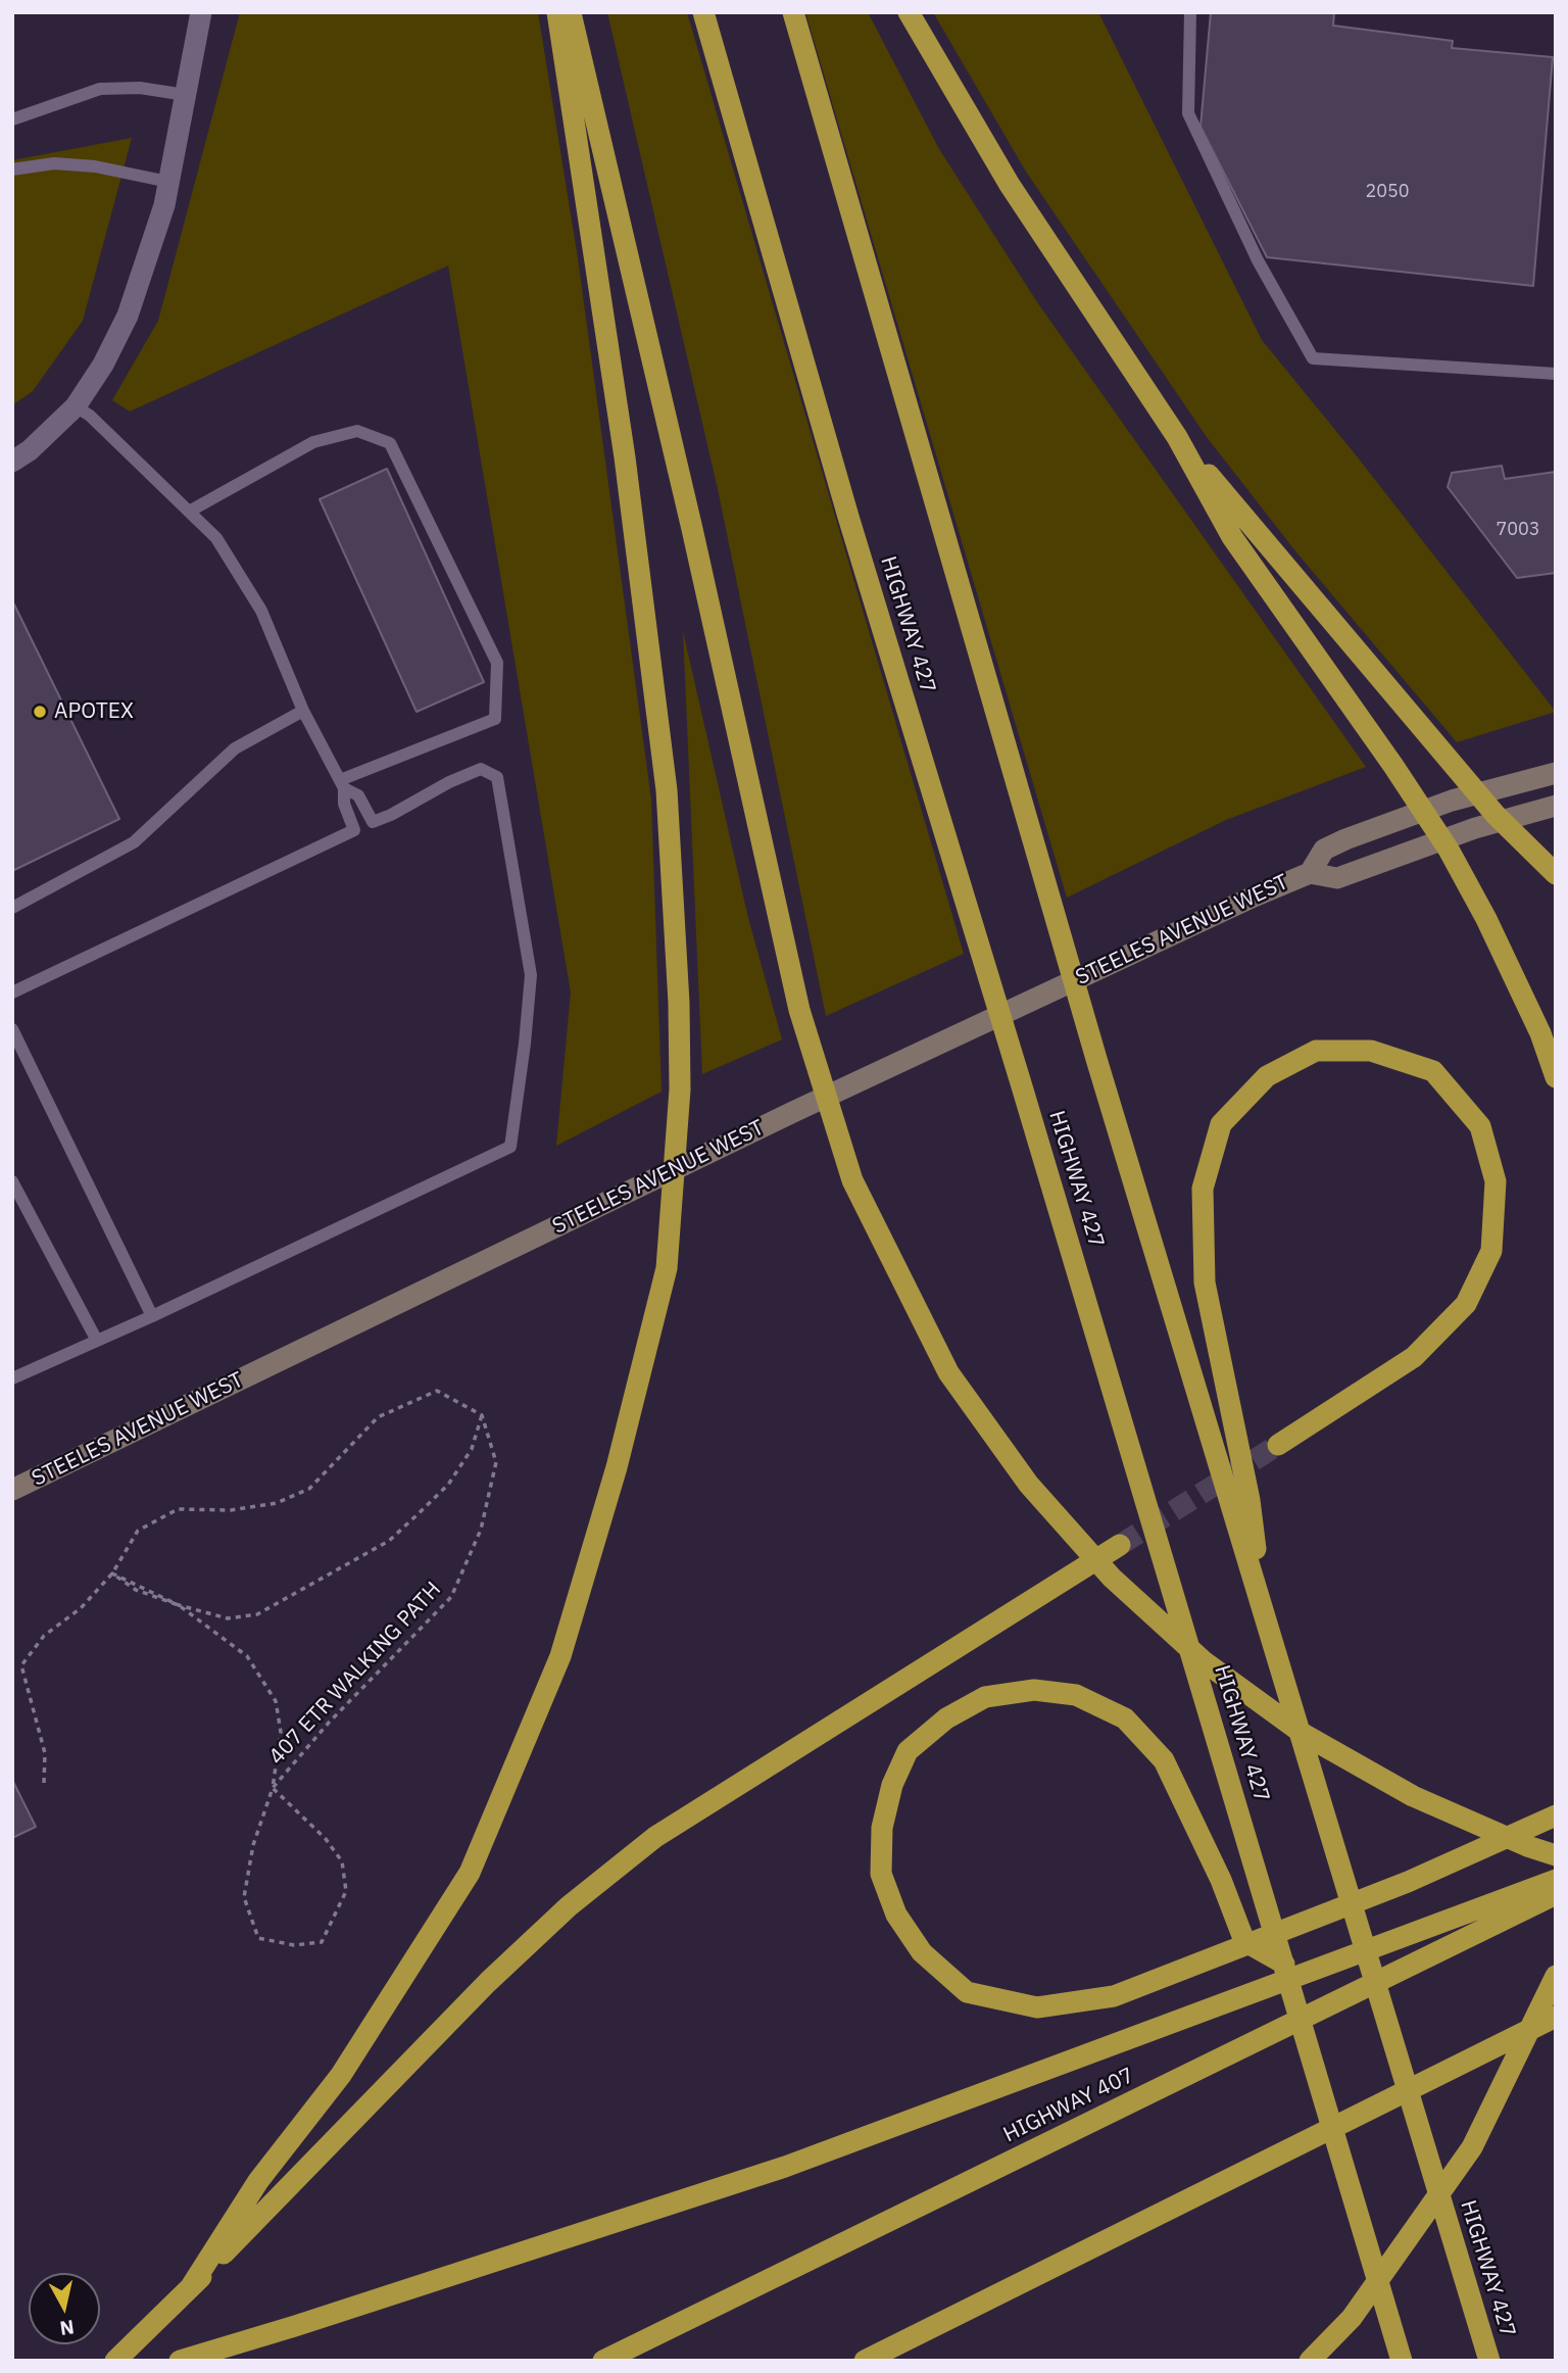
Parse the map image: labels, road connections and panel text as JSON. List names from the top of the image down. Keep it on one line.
{"streets":{"highway":["HIGHWAY 427","HIGHWAY 407"],"main road":["STEELES AVENUE WEST"],"path":["407 ETR WALKING PATH"]},"places":["APOTEX"],"house_numbers":["2050","7003"],"north":"bottom"}
